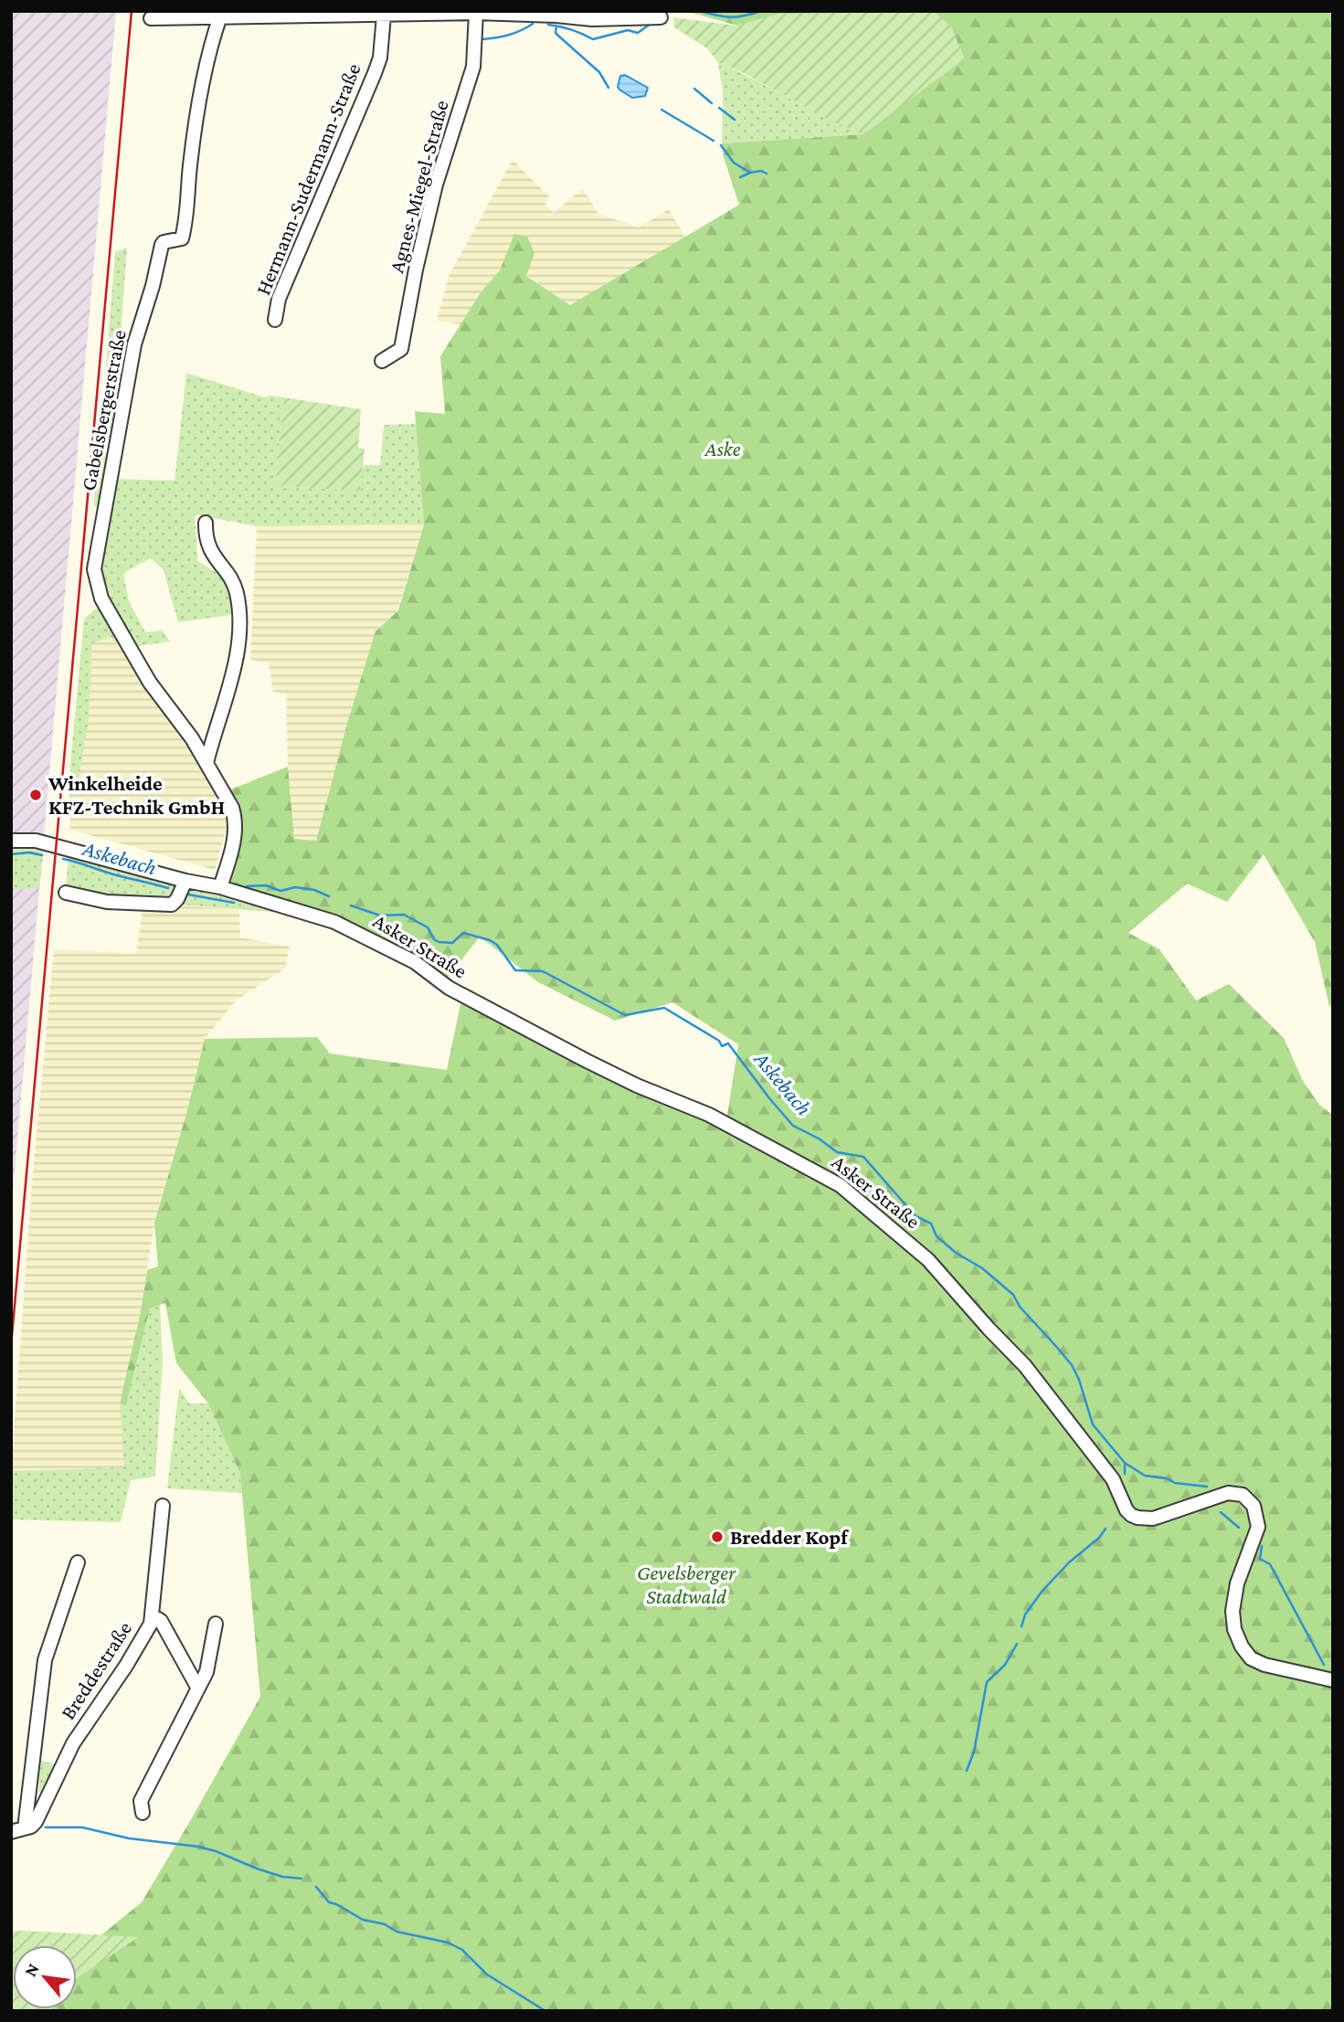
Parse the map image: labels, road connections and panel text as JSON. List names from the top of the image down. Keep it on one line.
{"streets":{"street":["Hermann-Sudermann-Straße","Agnes-Miegel-Straße","Gabelsbergerstraße","Asker Straße","Breddestraße"]},"crossings":[["Gabelsbergerstraße","Asker Straße"]],"water":["Askebach"],"parks":["Aske","Gevelsberger Stadtwald"],"places":["Winkelheide KFZ-Technik GmbH","Bredder Kopf"],"north":"top left"}
